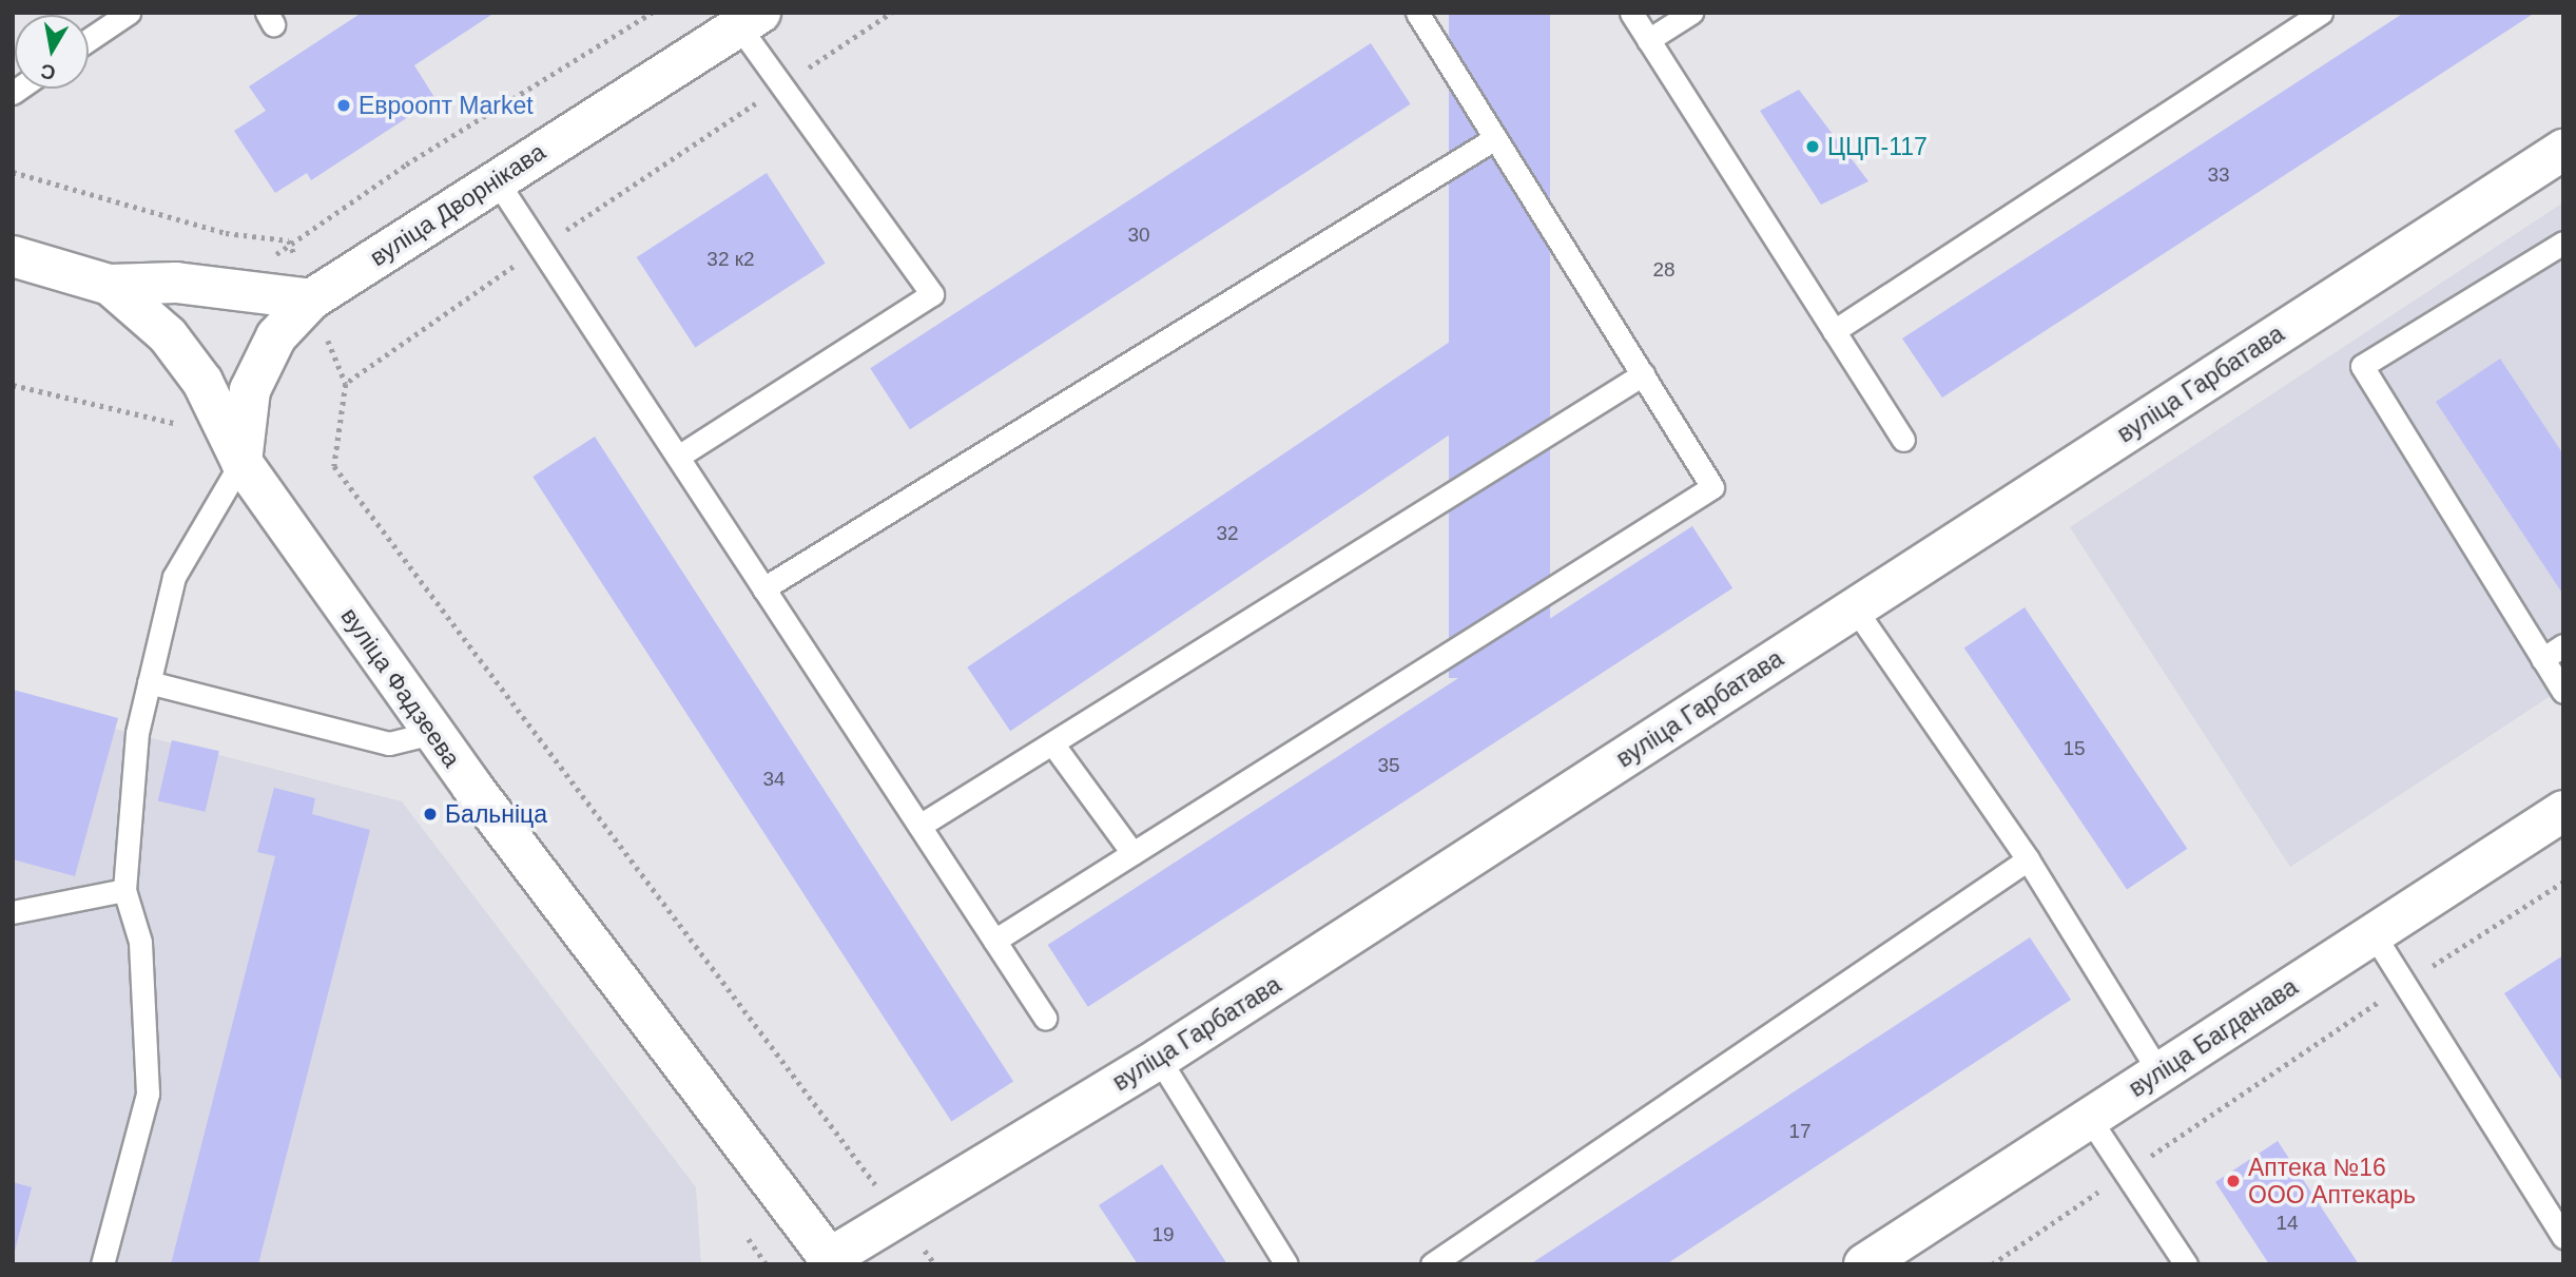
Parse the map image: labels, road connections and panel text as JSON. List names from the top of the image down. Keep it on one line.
{"streets":{"street":["вуліца Дворнікава","вуліца Гарбатава","вуліца Фадзеева","вуліца Багданава"]},"crossings":[["вуліца Дворнікава","вуліца Фадзеева"],["вуліца Гарбатава","вуліца Фадзеева"]],"places":["Евроопт Market","ЦЦП-117","Бальніца","Аптека №16 ООО Аптекарь"],"house_numbers":["33","30","32 к2","28","32","15","35","34","17","14","19"],"north":"bottom"}
